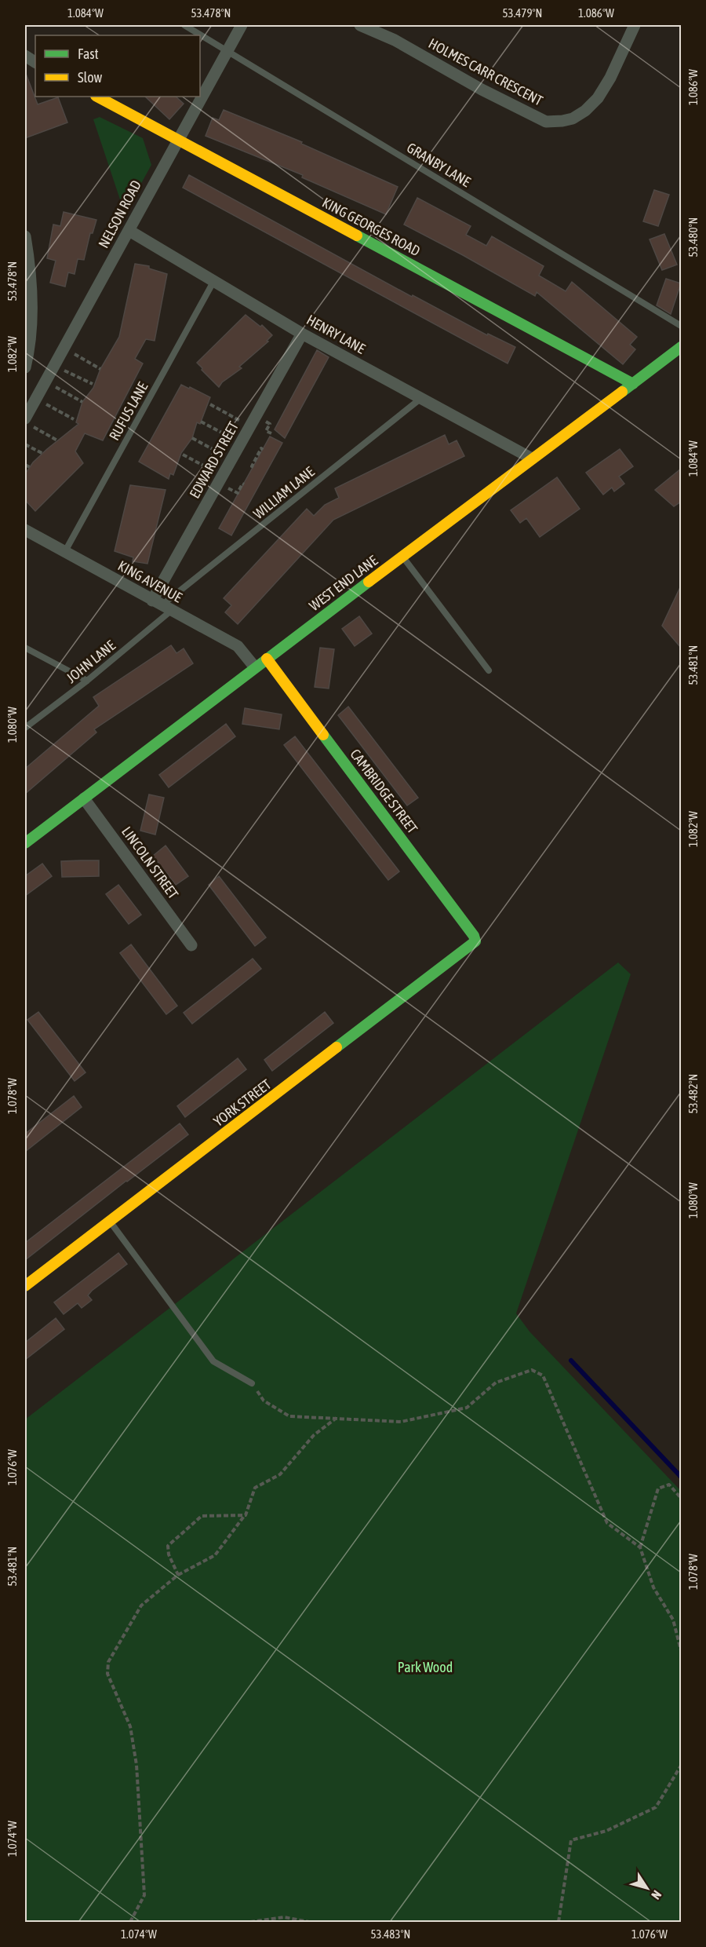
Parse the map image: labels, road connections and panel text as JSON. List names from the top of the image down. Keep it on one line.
{"streets":{"street":["HOLMES CARR CRESCENT","NELSON ROAD","KING GEORGES ROAD","HENRY LANE","EDWARD STREET","KING AVENUE","WEST END LANE","CAMBRIDGE STREET","LINCOLN STREET","YORK STREET"],"lane":["GRANBY LANE","RUFUS LANE","WILLIAM LANE","JOHN LANE"]},"crossings":[["GRANBY LANE","NELSON ROAD"],["NELSON ROAD","KING GEORGES ROAD"],["NELSON ROAD","HENRY LANE"],["KING GEORGES ROAD","WEST END LANE"],["HENRY LANE","RUFUS LANE"],["HENRY LANE","EDWARD STREET"],["HENRY LANE","WILLIAM LANE"],["HENRY LANE","WEST END LANE"],["RUFUS LANE","KING AVENUE"],["EDWARD STREET","WILLIAM LANE"],["EDWARD STREET","KING AVENUE"],["EDWARD STREET","JOHN LANE"],["WILLIAM LANE","KING AVENUE"],["WILLIAM LANE","JOHN LANE"],["KING AVENUE","WEST END LANE"],["KING AVENUE","JOHN LANE"],["WEST END LANE","CAMBRIDGE STREET"],["WEST END LANE","LINCOLN STREET"],["CAMBRIDGE STREET","YORK STREET"]],"parks":["Park Wood"],"legend":["Fast","Slow"],"north":"bottom right","coordinates":["1.084°W","53.478°N","53.479°N","1.086°W","53.480°N","1.082°W","53.481°N","1.080°W","53.482°N","1.078°W","1.076°W","1.074°W","53.483°N"]}
